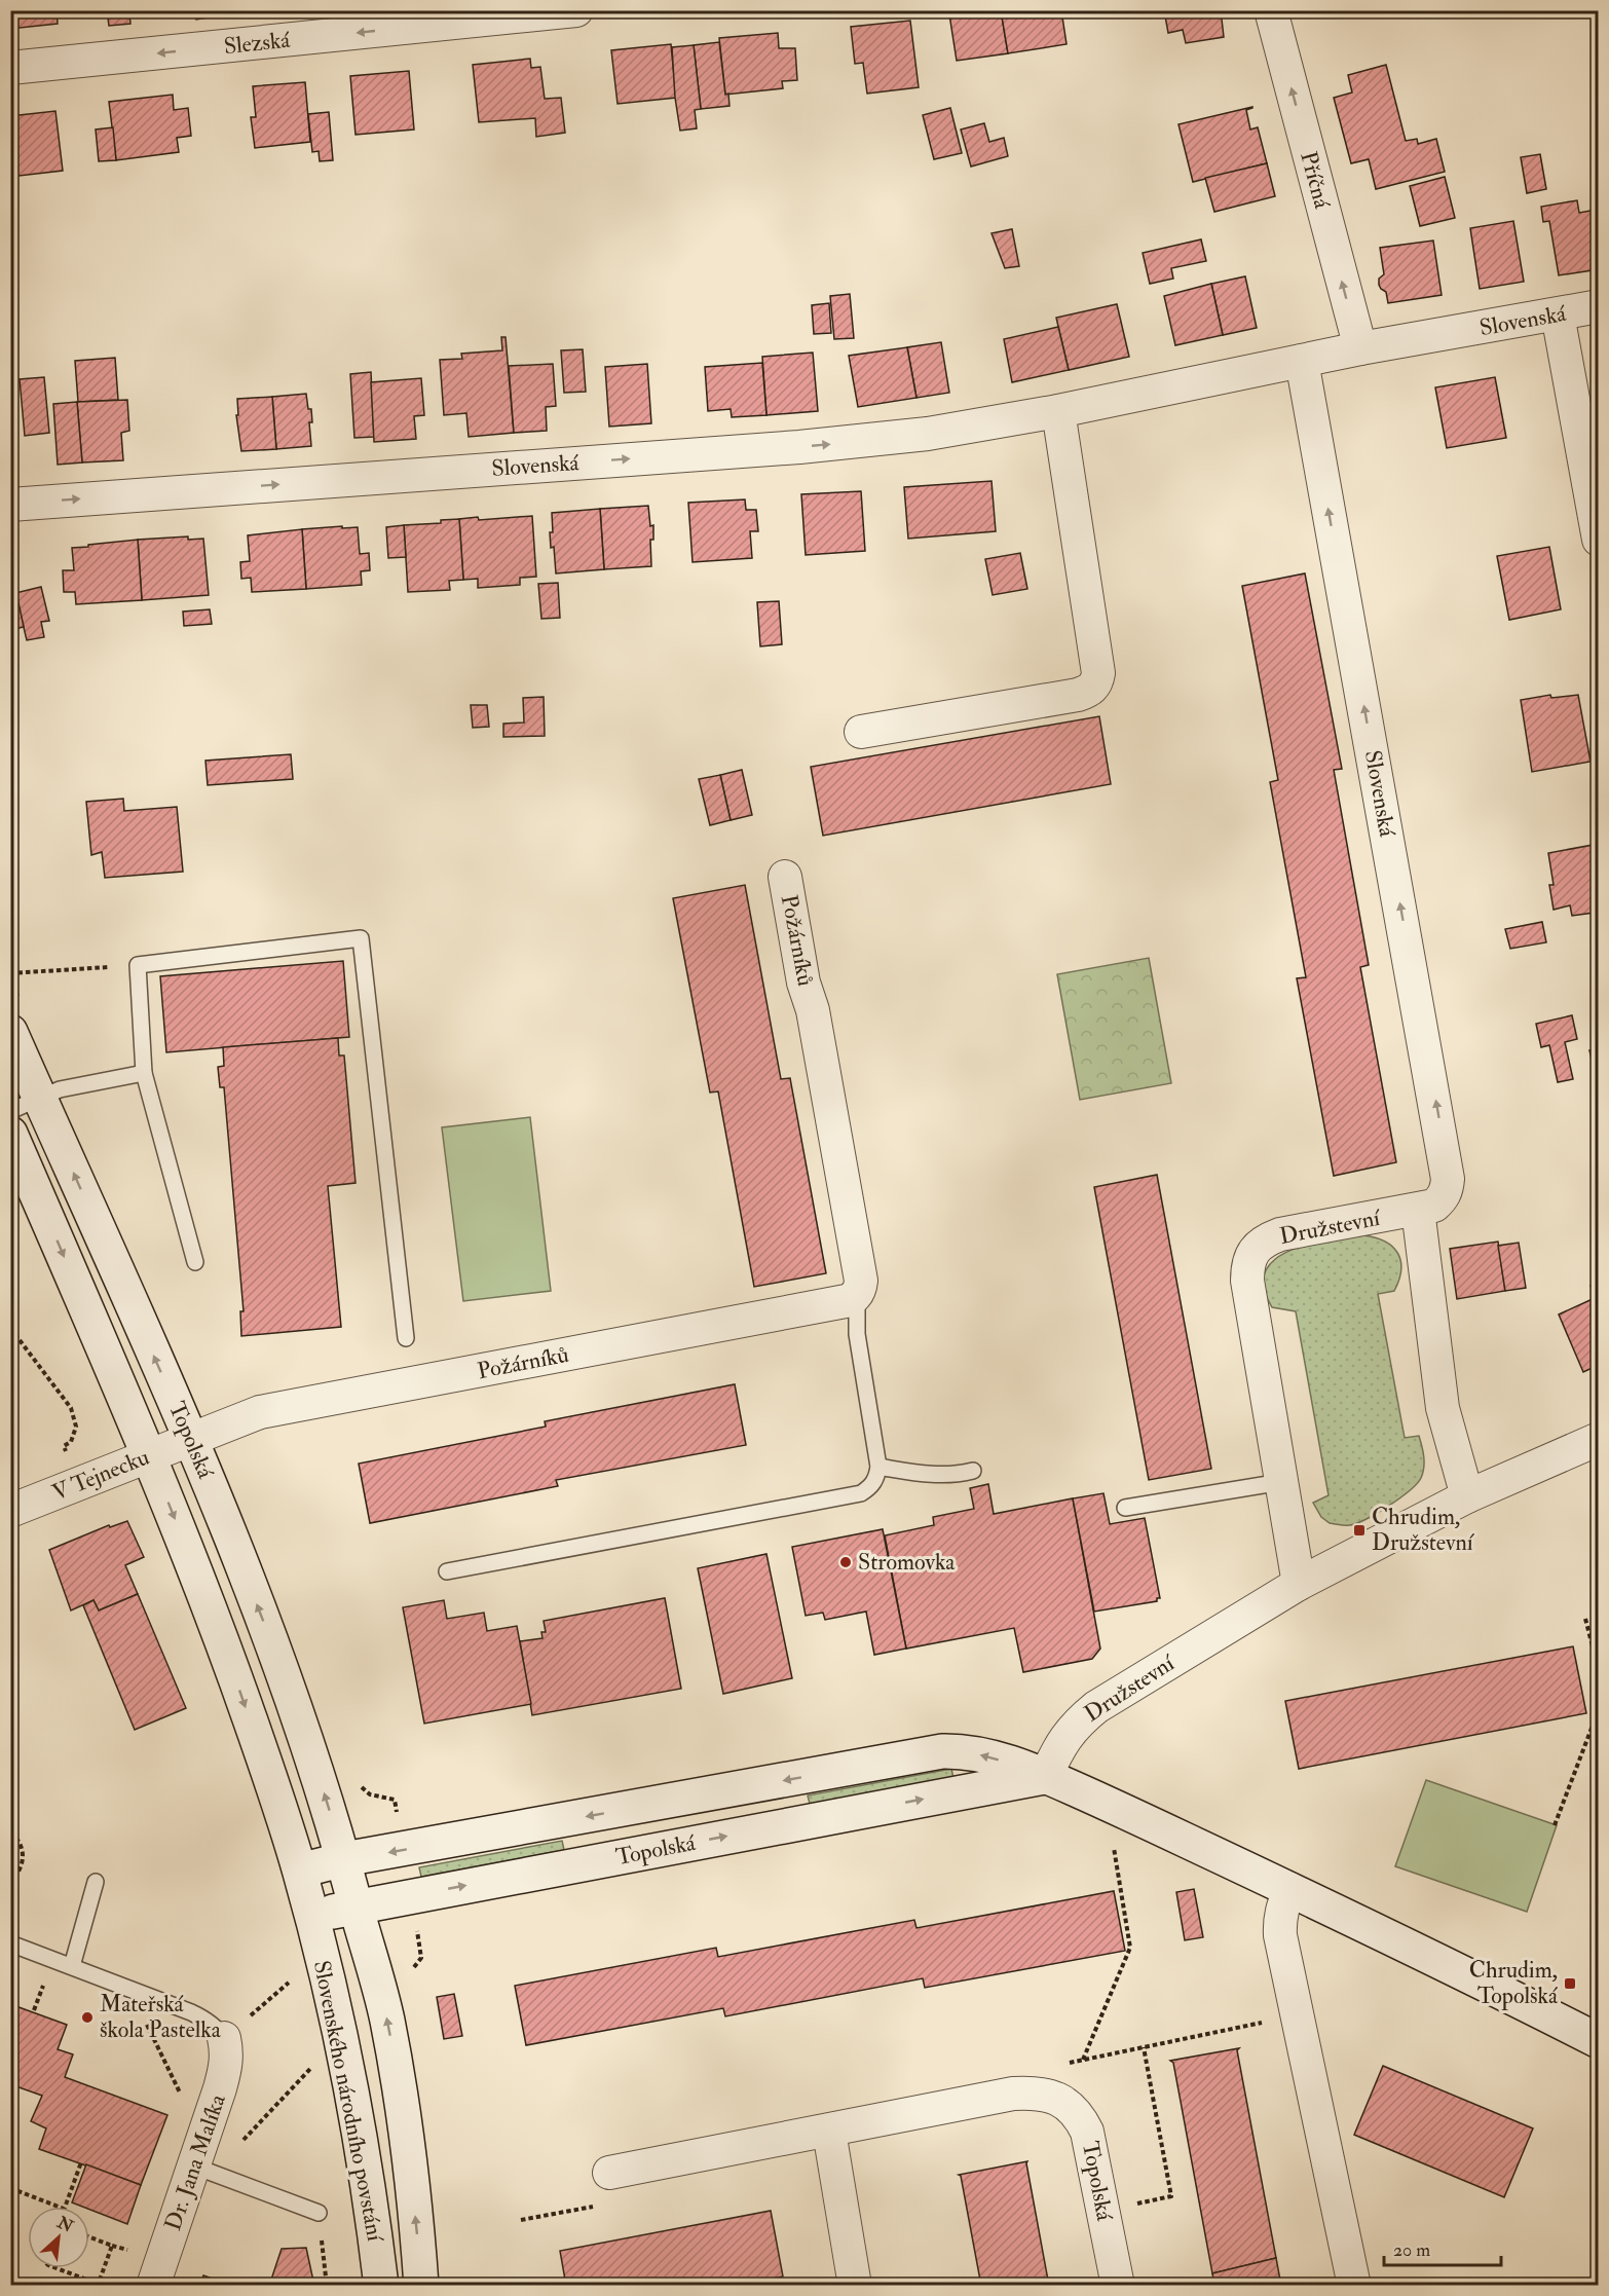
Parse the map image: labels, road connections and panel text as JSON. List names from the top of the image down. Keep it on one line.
{"streets":{"main road":["Topolská","Slovenského národního povstání"],"street":["Slezská","Příčná","Slovenská","Požárníků","Družstevní","V Tejnecku","Dr. Jana Malíka"]},"crossings":[["Příčná","Slovenská"],["Slovenská","Družstevní"],["Požárníků","Topolská"],["Požárníků","V Tejnecku"],["Družstevní","Topolská"],["Topolská","V Tejnecku"],["Topolská","Slovenského národního povstání"]],"one_way":["Slezská","Příčná"],"places":{"transit":["Chrudim, Družstevní","Chrudim, Topolská"],"other":["Stromovka","Mateřská škola Pastelka"]},"scale_bar":"20 m","north":"top right"}
